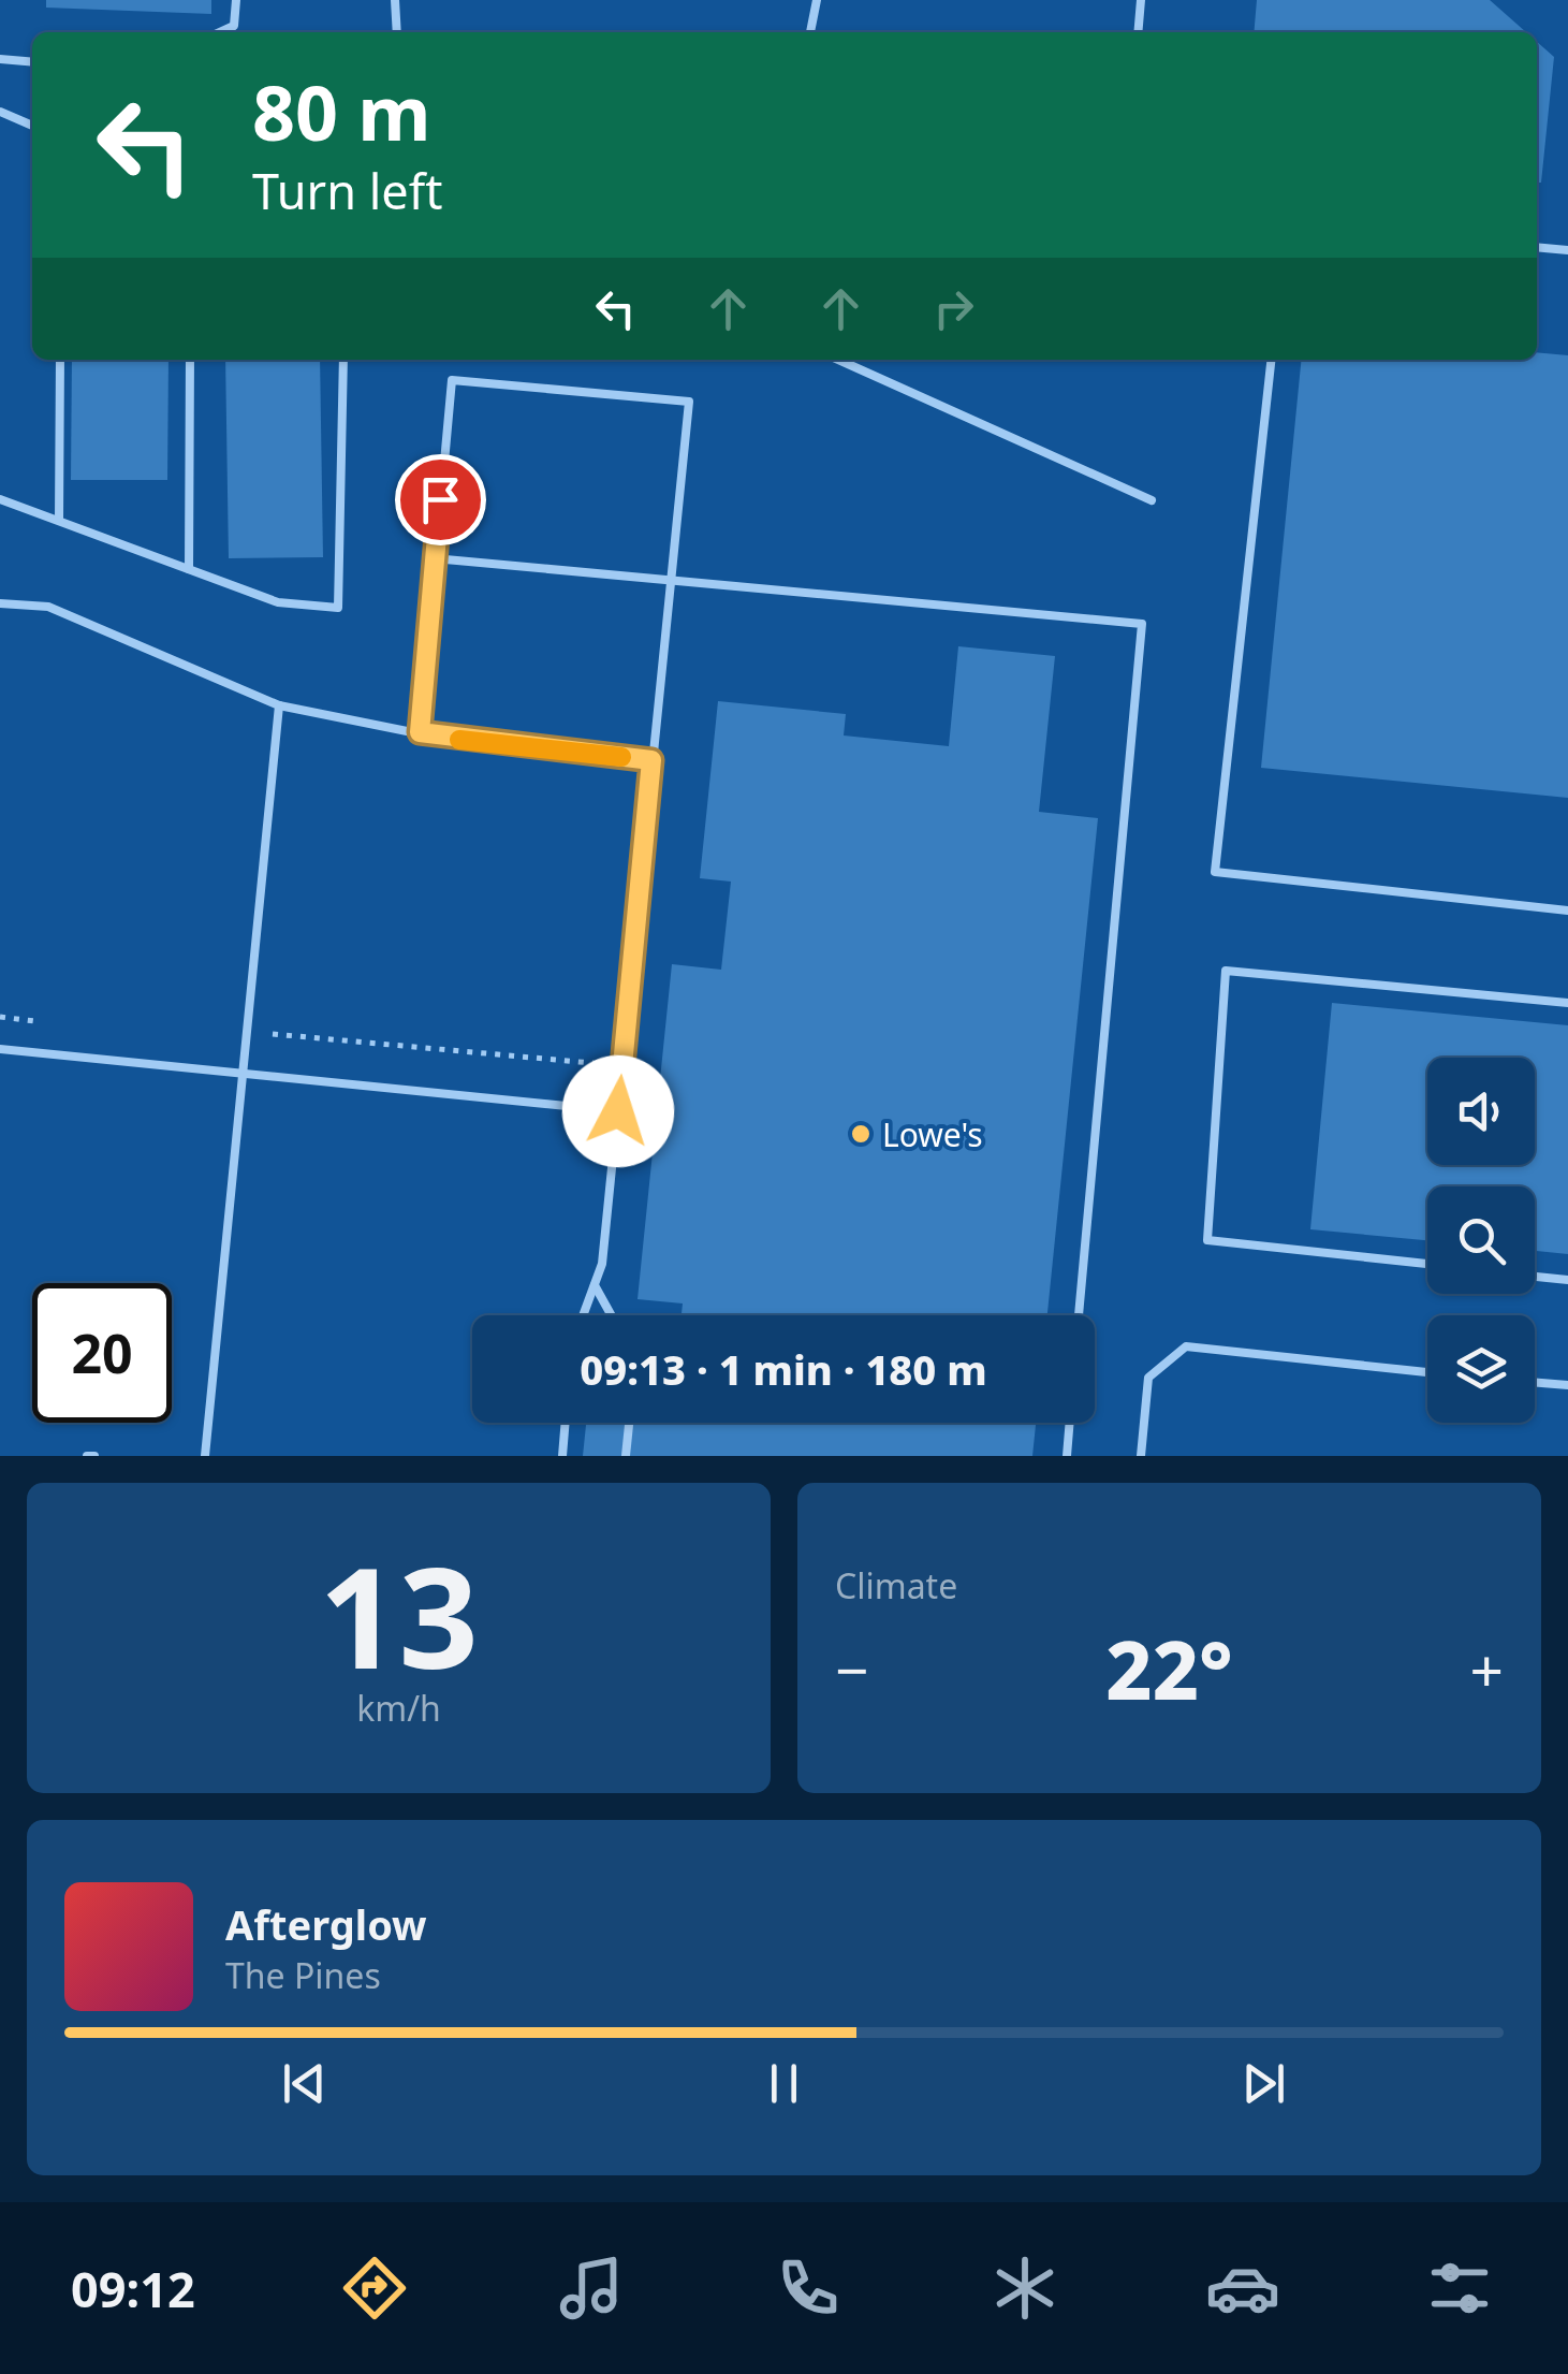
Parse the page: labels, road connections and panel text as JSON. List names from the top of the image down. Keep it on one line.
{"places":["Lowe's"],"page":{"turn":["80 m","Turn left"],"limit":"20","trip":"09:13 · 1 min · 180 m","tile":[["13","km/h"],"Climate"],"heat":["−","22°","+"],"song":["Afterglow","The Pines"],"tabs":"09:12"}}
